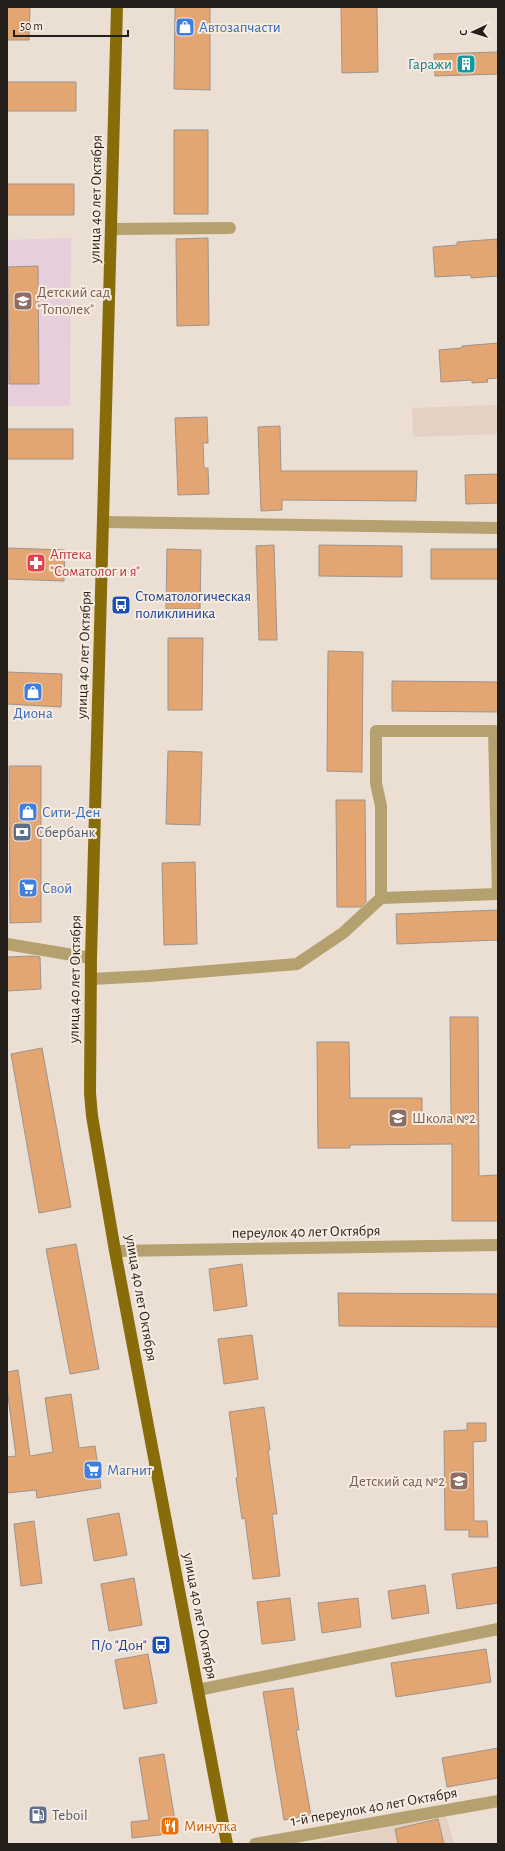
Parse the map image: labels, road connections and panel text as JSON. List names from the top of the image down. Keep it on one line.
{"streets":{"main road":["улица 40 лет Октября"],"street":["переулок 40 лет Октября","1-й переулок 40 лет Октября"]},"crossings":[["улица 40 лет Октября","переулок 40 лет Октября"]],"places":{"shop":["Автозапчасти","Диона","Сити-Ден"],"building":["Гаражи"],"school or university":["Детский сад \"Тополек\"","Школа №2","Детский сад №2"],"pharmacy":["Аптека \"Соматолог и я\""],"bus stop":["Стоматологическая поликлиника","П/о \"Дон\""],"bank":["Сбербанк"],"supermarket":["Свой","Магнит"],"fuel station":["Teboil"],"restaurant":["Минутка"]},"scale_bar":"50 m","north":"left"}
